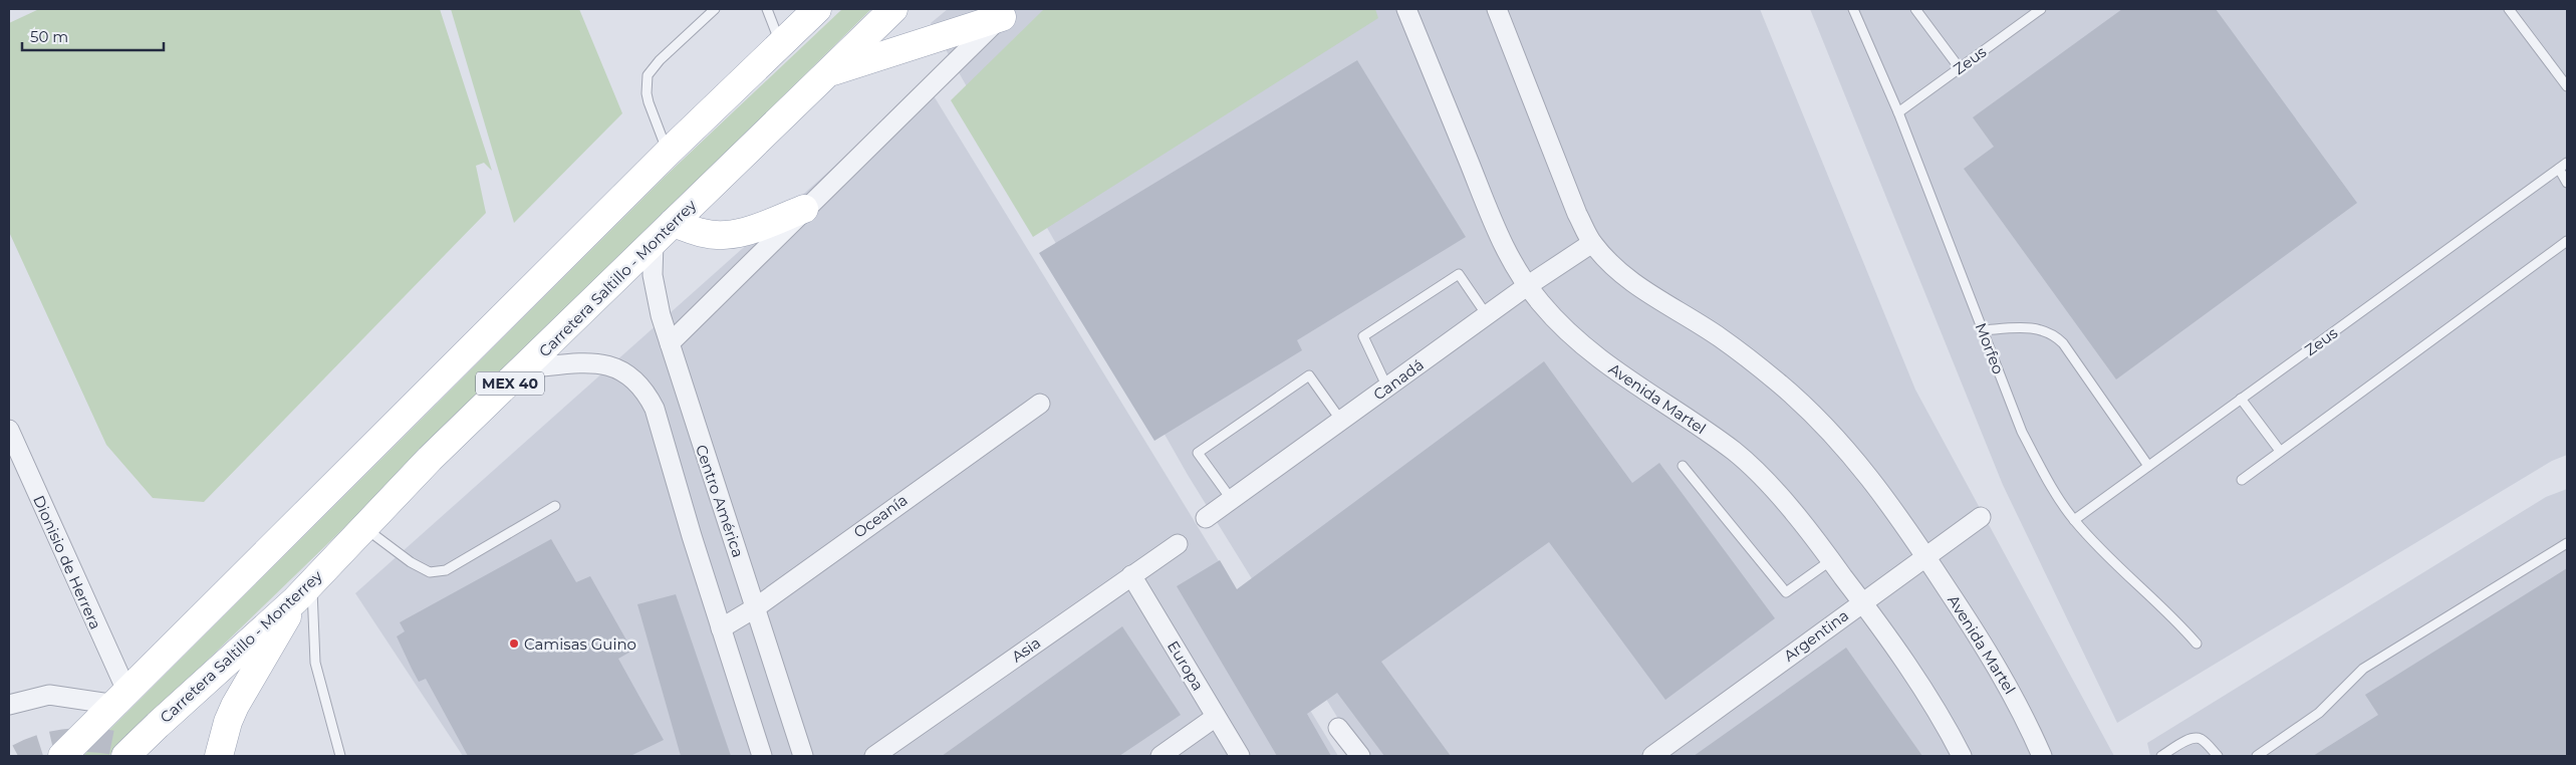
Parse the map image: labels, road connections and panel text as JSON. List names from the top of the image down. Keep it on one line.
{"streets":{"main road":["Carretera Saltillo - Monterrey","MEX 40"],"street":["Canadá","Avenida Martel","Centro América","Oceanía","Dionisio de Herrera","Argentina","Asia","Europa"],"lane":["Zeus","Morfeo"]},"crossings":[["Zeus","Morfeo"],["Carretera Saltillo - Monterrey","Centro América"],["Canadá","Avenida Martel"],["MEX 40","Dionisio de Herrera"],["Avenida Martel","Argentina"],["Centro América","Oceanía"],["Asia","Europa"]],"places":["Camisas Guino"],"scale_bar":"50 m"}
